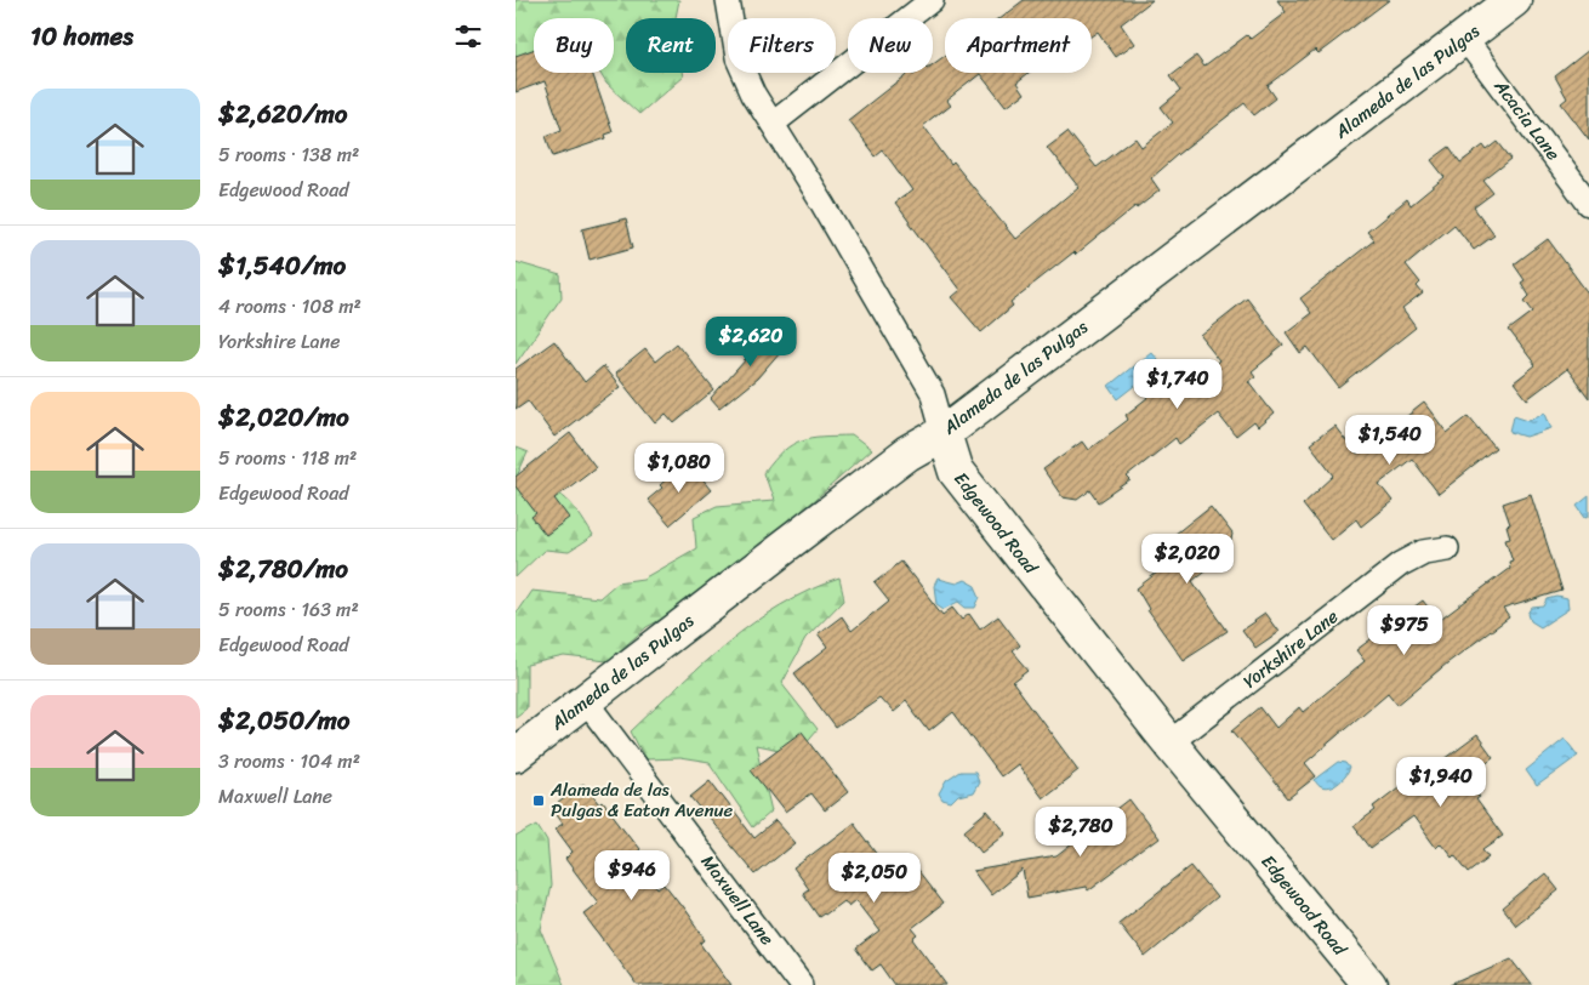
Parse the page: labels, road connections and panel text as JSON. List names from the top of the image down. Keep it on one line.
{"streets":{"main road":["Alameda de las Pulgas","Edgewood Road"],"street":["Acacia Lane","Yorkshire Lane","Maxwell Lane"]},"crossings":[["Alameda de las Pulgas","Acacia Lane"],["Alameda de las Pulgas","Edgewood Road"],["Alameda de las Pulgas","Maxwell Lane"],["Edgewood Road","Yorkshire Lane"]],"places":{"transit":["Alameda de las Pulgas & Eaton Avenue"]},"page":{"heading":"10 homes","chip":["Buy","Rent","Filters","New","Apartment"],"list":[{"name":"$2,620/mo","note":"5 rooms · 138 m² · Edgewood Road"},{"name":"$1,540/mo","note":"4 rooms · 108 m² · Yorkshire Lane"},{"name":"$2,020/mo","note":"5 rooms · 118 m² · Edgewood Road"},{"name":"$2,780/mo","note":"5 rooms · 163 m² · Edgewood Road"},{"name":"$2,050/mo","note":"3 rooms · 104 m² · Maxwell Lane"}],"price":["$2,620","$1,740","$1,540","$1,080","$2,020","$975","$1,940","$2,780","$946","$2,050"]}}
